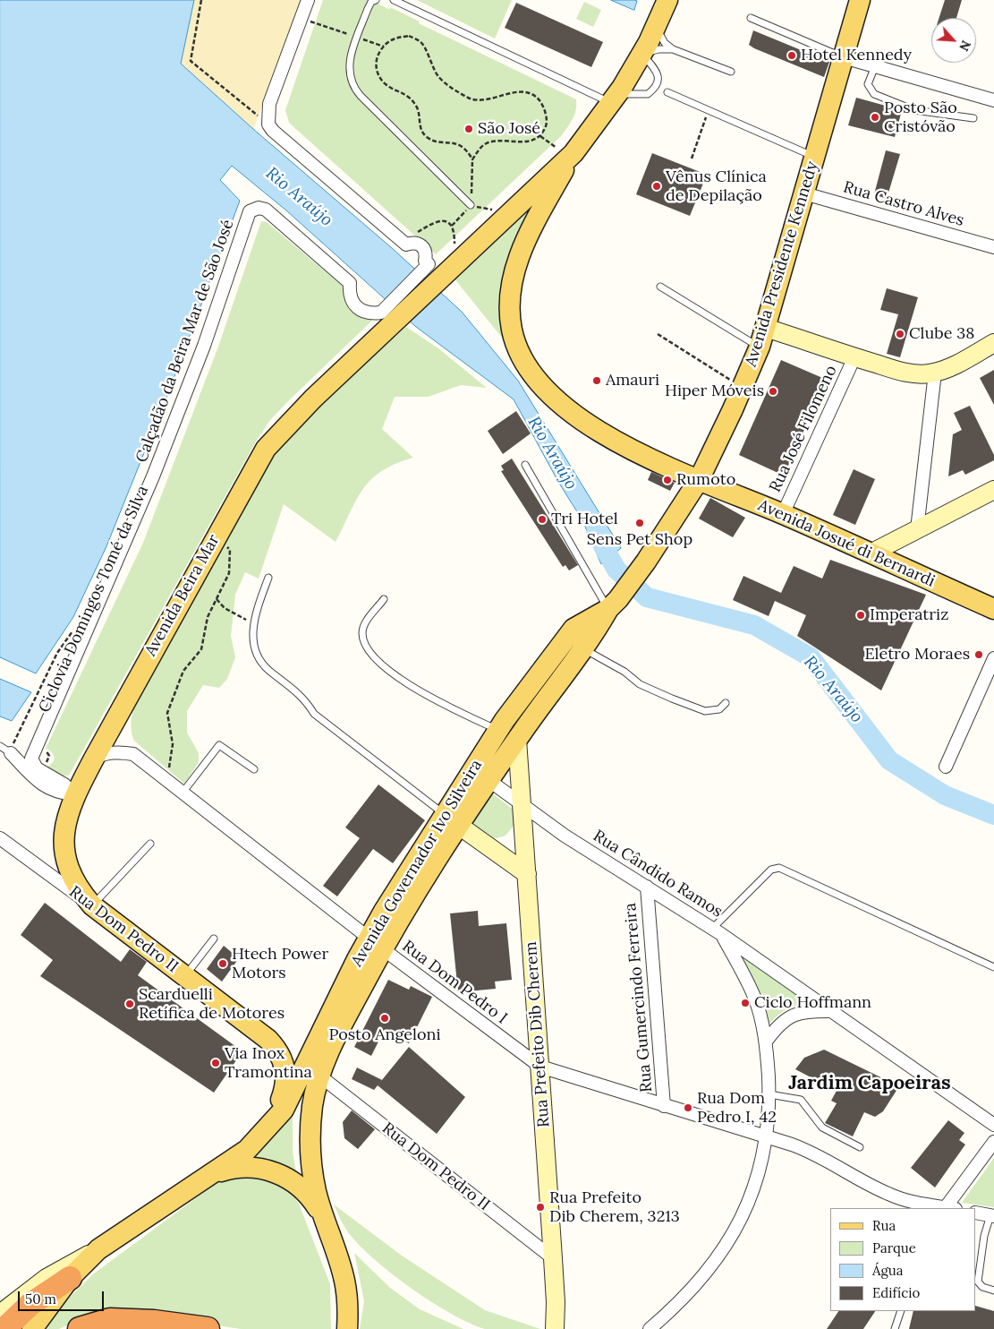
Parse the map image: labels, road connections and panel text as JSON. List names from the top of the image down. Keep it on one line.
{"streets":{"main road":["Avenida Presidente Kennedy","Avenida Josué di Bernardi","Avenida Beira Mar","Avenida Governador Ivo Silveira","Rua Dom Pedro II","Rua Prefeito Dib Cherem"],"street":["Rua Castro Alves","Calçadão da Beira Mar de São José","Rua José Filomeno","Rua Cândido Ramos","Rua Dom Pedro I","Rua Gumercindo Ferreira"]},"crossings":[["Rua Castro Alves","Avenida Presidente Kennedy"],["Avenida Presidente Kennedy","Avenida Josué di Bernardi"],["Avenida Presidente Kennedy","Avenida Governador Ivo Silveira"],["Calçadão da Beira Mar de São José","Avenida Beira Mar"],["Rua José Filomeno","Avenida Josué di Bernardi"],["Avenida Josué di Bernardi","Avenida Beira Mar"],["Avenida Beira Mar","Rua Dom Pedro II"],["Avenida Beira Mar","Rua Dom Pedro I"],["Avenida Governador Ivo Silveira","Rua Cândido Ramos"],["Avenida Governador Ivo Silveira","Rua Dom Pedro II"],["Avenida Governador Ivo Silveira","Rua Dom Pedro I"],["Avenida Governador Ivo Silveira","Rua Prefeito Dib Cherem"],["Rua Cândido Ramos","Rua Dom Pedro I"],["Rua Cândido Ramos","Rua Gumercindo Ferreira"],["Rua Cândido Ramos","Rua Prefeito Dib Cherem"],["Rua Dom Pedro II","Rua Prefeito Dib Cherem"],["Rua Dom Pedro I","Rua Gumercindo Ferreira"],["Rua Dom Pedro I","Rua Prefeito Dib Cherem"]],"districts":["Jardim Capoeiras"],"water":["Rio Araújo"],"places":["Hotel Kennedy","Posto São Cristóvão","São José","Vênus Clínica de Depilação","Clube 38","Amauri","Hiper Móveis","Rumoto","Tri Hotel","Sens Pet Shop","Imperatriz","Eletro Moraes","Htech Power Motors","Ciclo Hoffmann","Scarduelli Retífica de Motores","Posto Angeloni","Via Inox Tramontina","Rua Dom Pedro I, 42","Rua Prefeito Dib Cherem, 3213"],"legend":["Rua","Parque","Água","Edifício"],"scale_bar":"50 m","north":"bottom right"}
